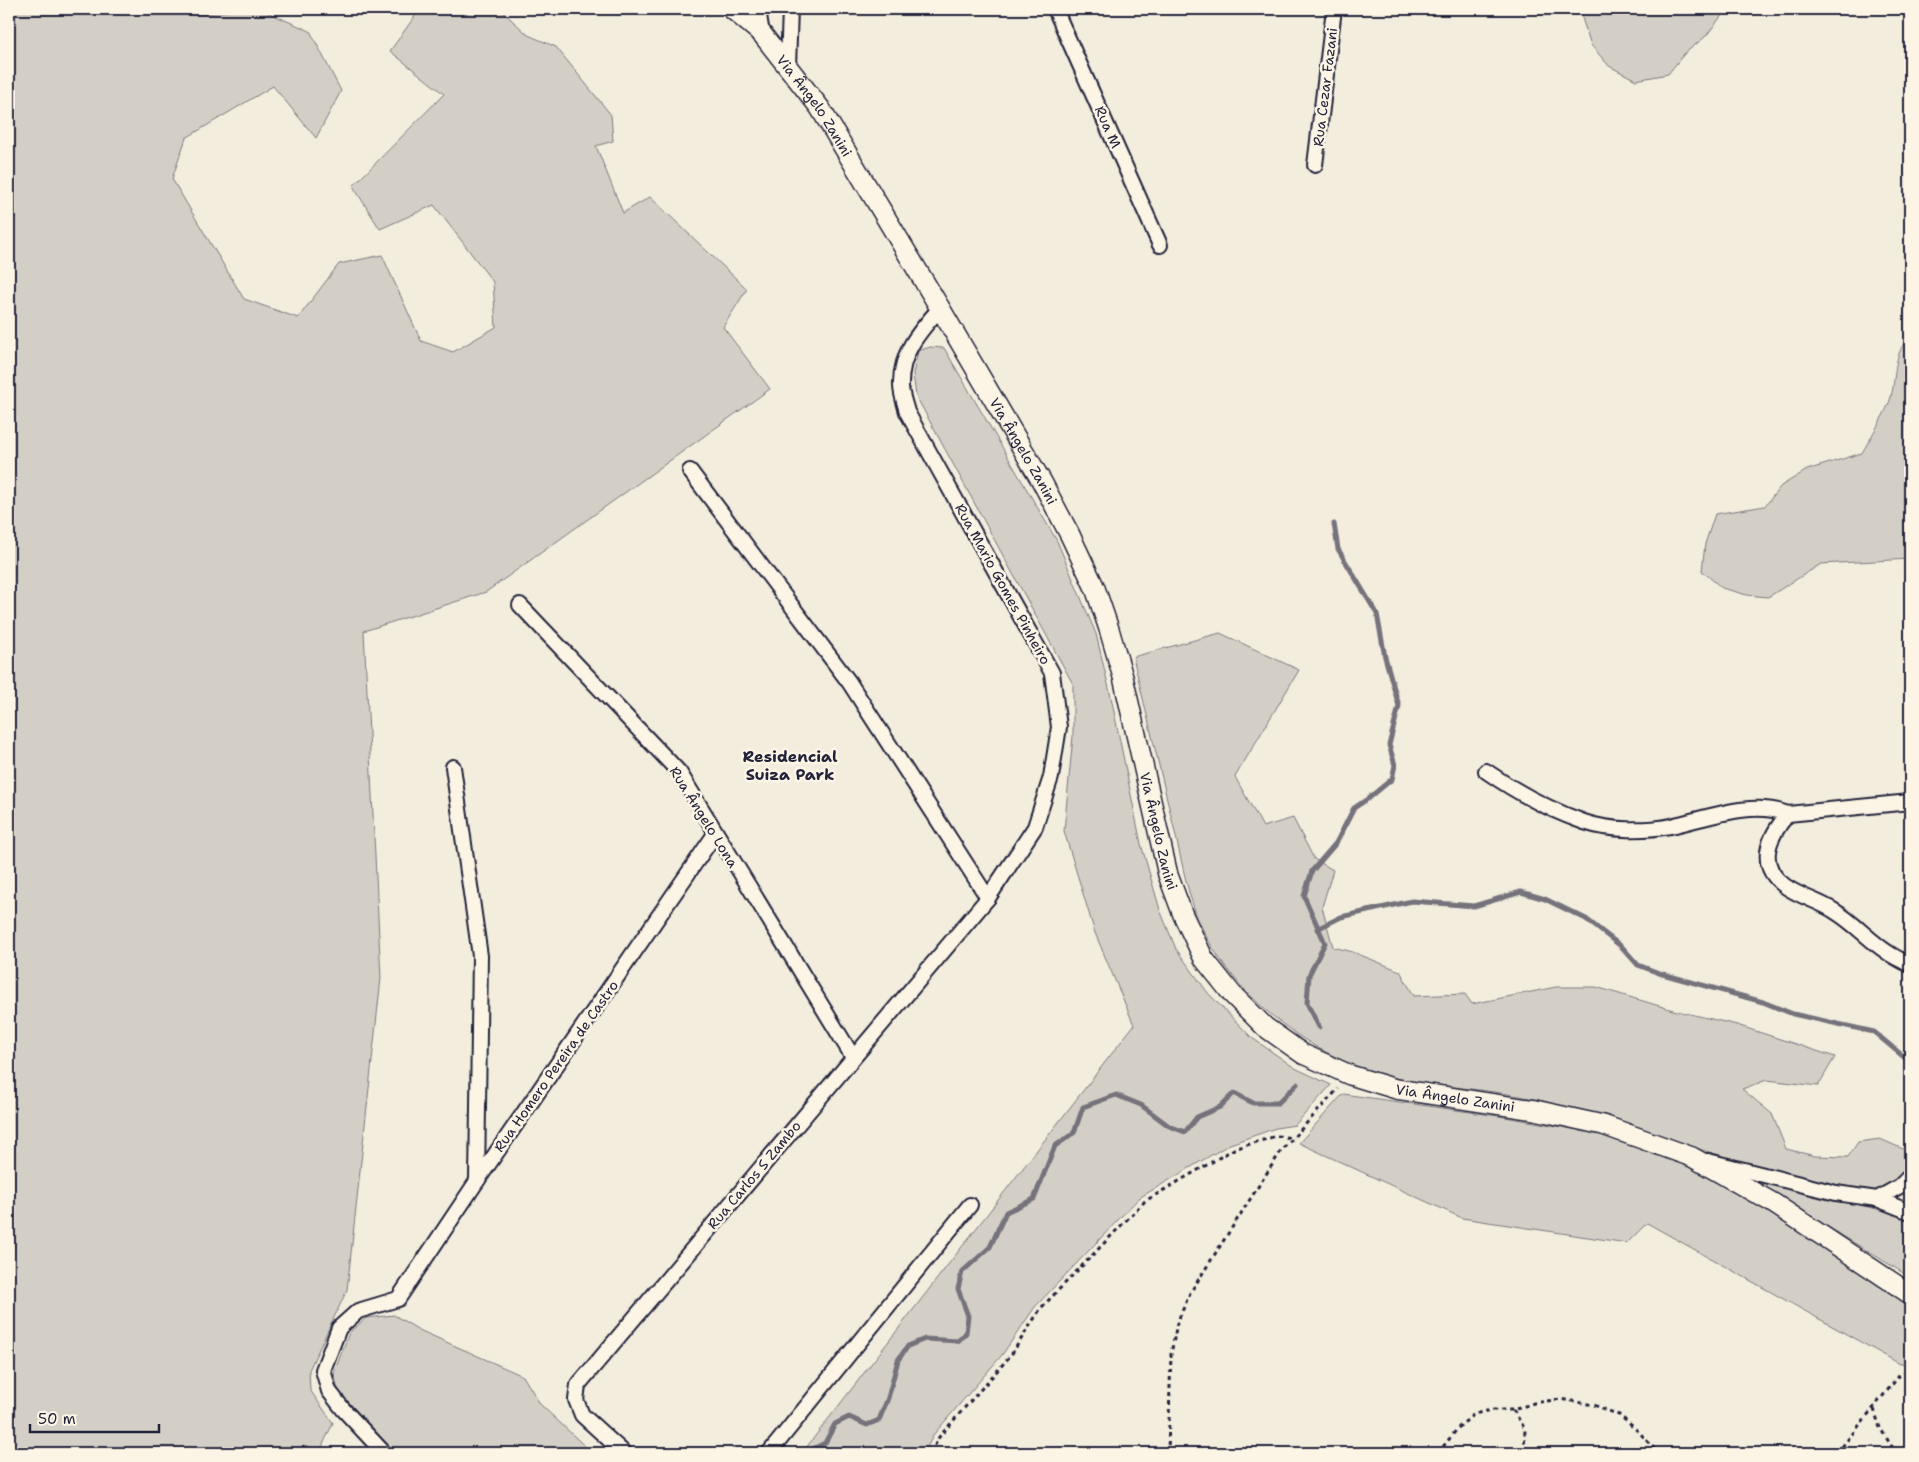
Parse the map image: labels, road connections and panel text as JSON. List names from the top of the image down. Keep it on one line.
{"streets":{"street":["Rua Cezar Fazani","Via Ângelo Zanini","Rua M","Rua Mario Gomes Pinheiro","Rua Ângelo Lona","Rua Homero Pereira de Castro","Rua Carlos S Zambo"]},"crossings":[["Via Ângelo Zanini","Rua Mario Gomes Pinheiro"],["Rua Mario Gomes Pinheiro","Rua Carlos S Zambo"],["Rua Ângelo Lona","Rua Homero Pereira de Castro"],["Rua Ângelo Lona","Rua Carlos S Zambo"]],"districts":["Residencial Suiza Park"],"scale_bar":"50 m"}
